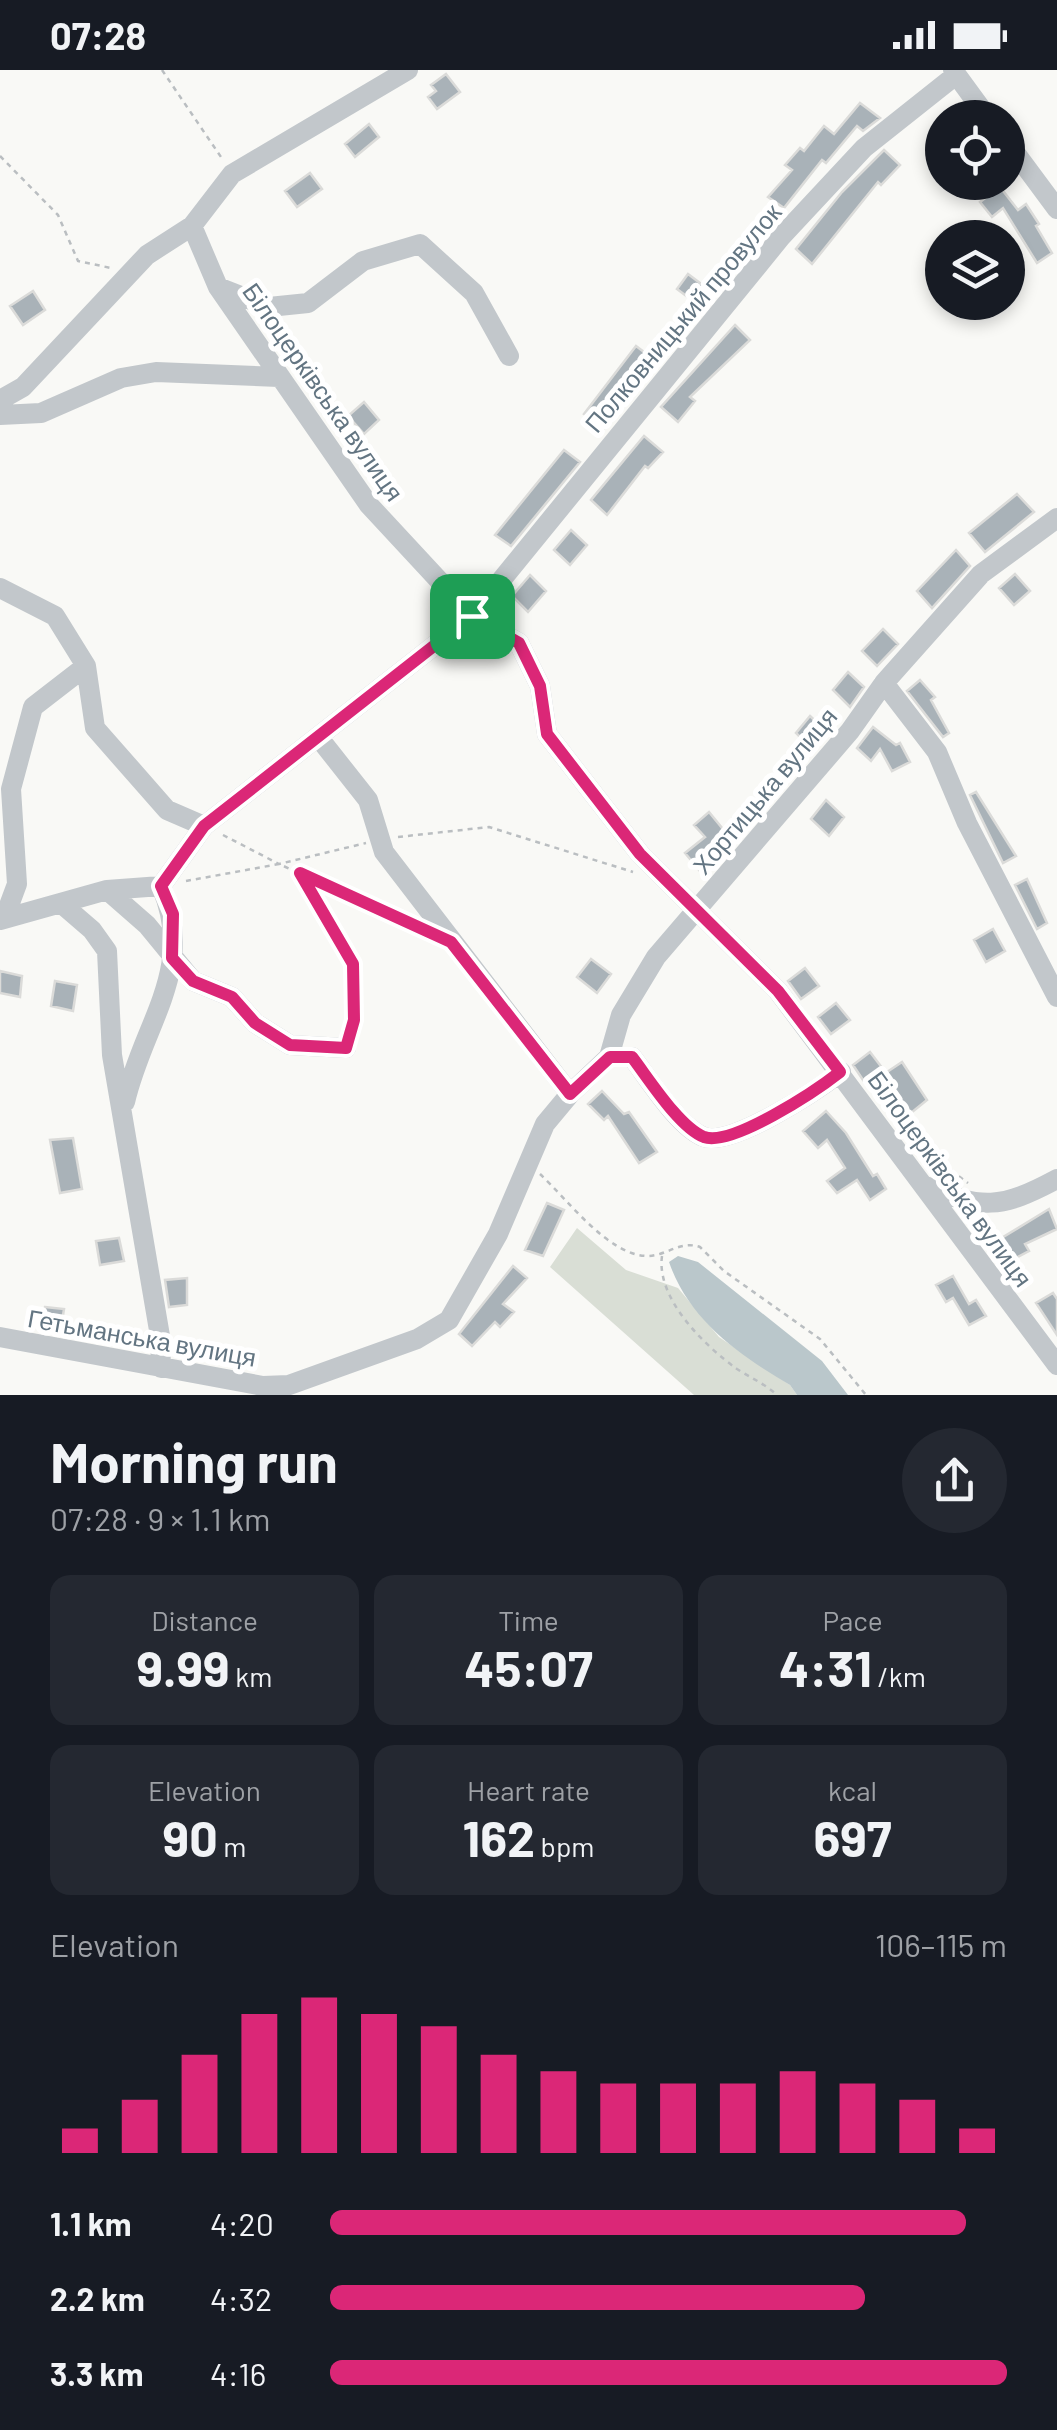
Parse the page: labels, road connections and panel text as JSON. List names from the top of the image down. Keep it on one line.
{"streets":{"street":["Полковницький провулок","Білоцерківська вулиця","Хортицька вулиця","Гетьманська вулиця"]},"crossings":[["Полковницький провулок","Білоцерківська вулиця"],["Білоцерківська вулиця","Хортицька вулиця"]],"page":{"status":"07:28","heading":["Morning run","07:28 · 9 × 1.1 km"],"stats":[["Distance","9.99 km"],["Time","45:07"],["Pace","4:31 /km"],["Elevation","90 m"],["Heart rate","162 bpm"],["kcal","697"]],"chart":["Elevation","106–115 m"],"list":[{"name":"1.1 km","note":"4:20"},{"name":"2.2 km","note":"4:32"},{"name":"3.3 km","note":"4:16"}]}}
